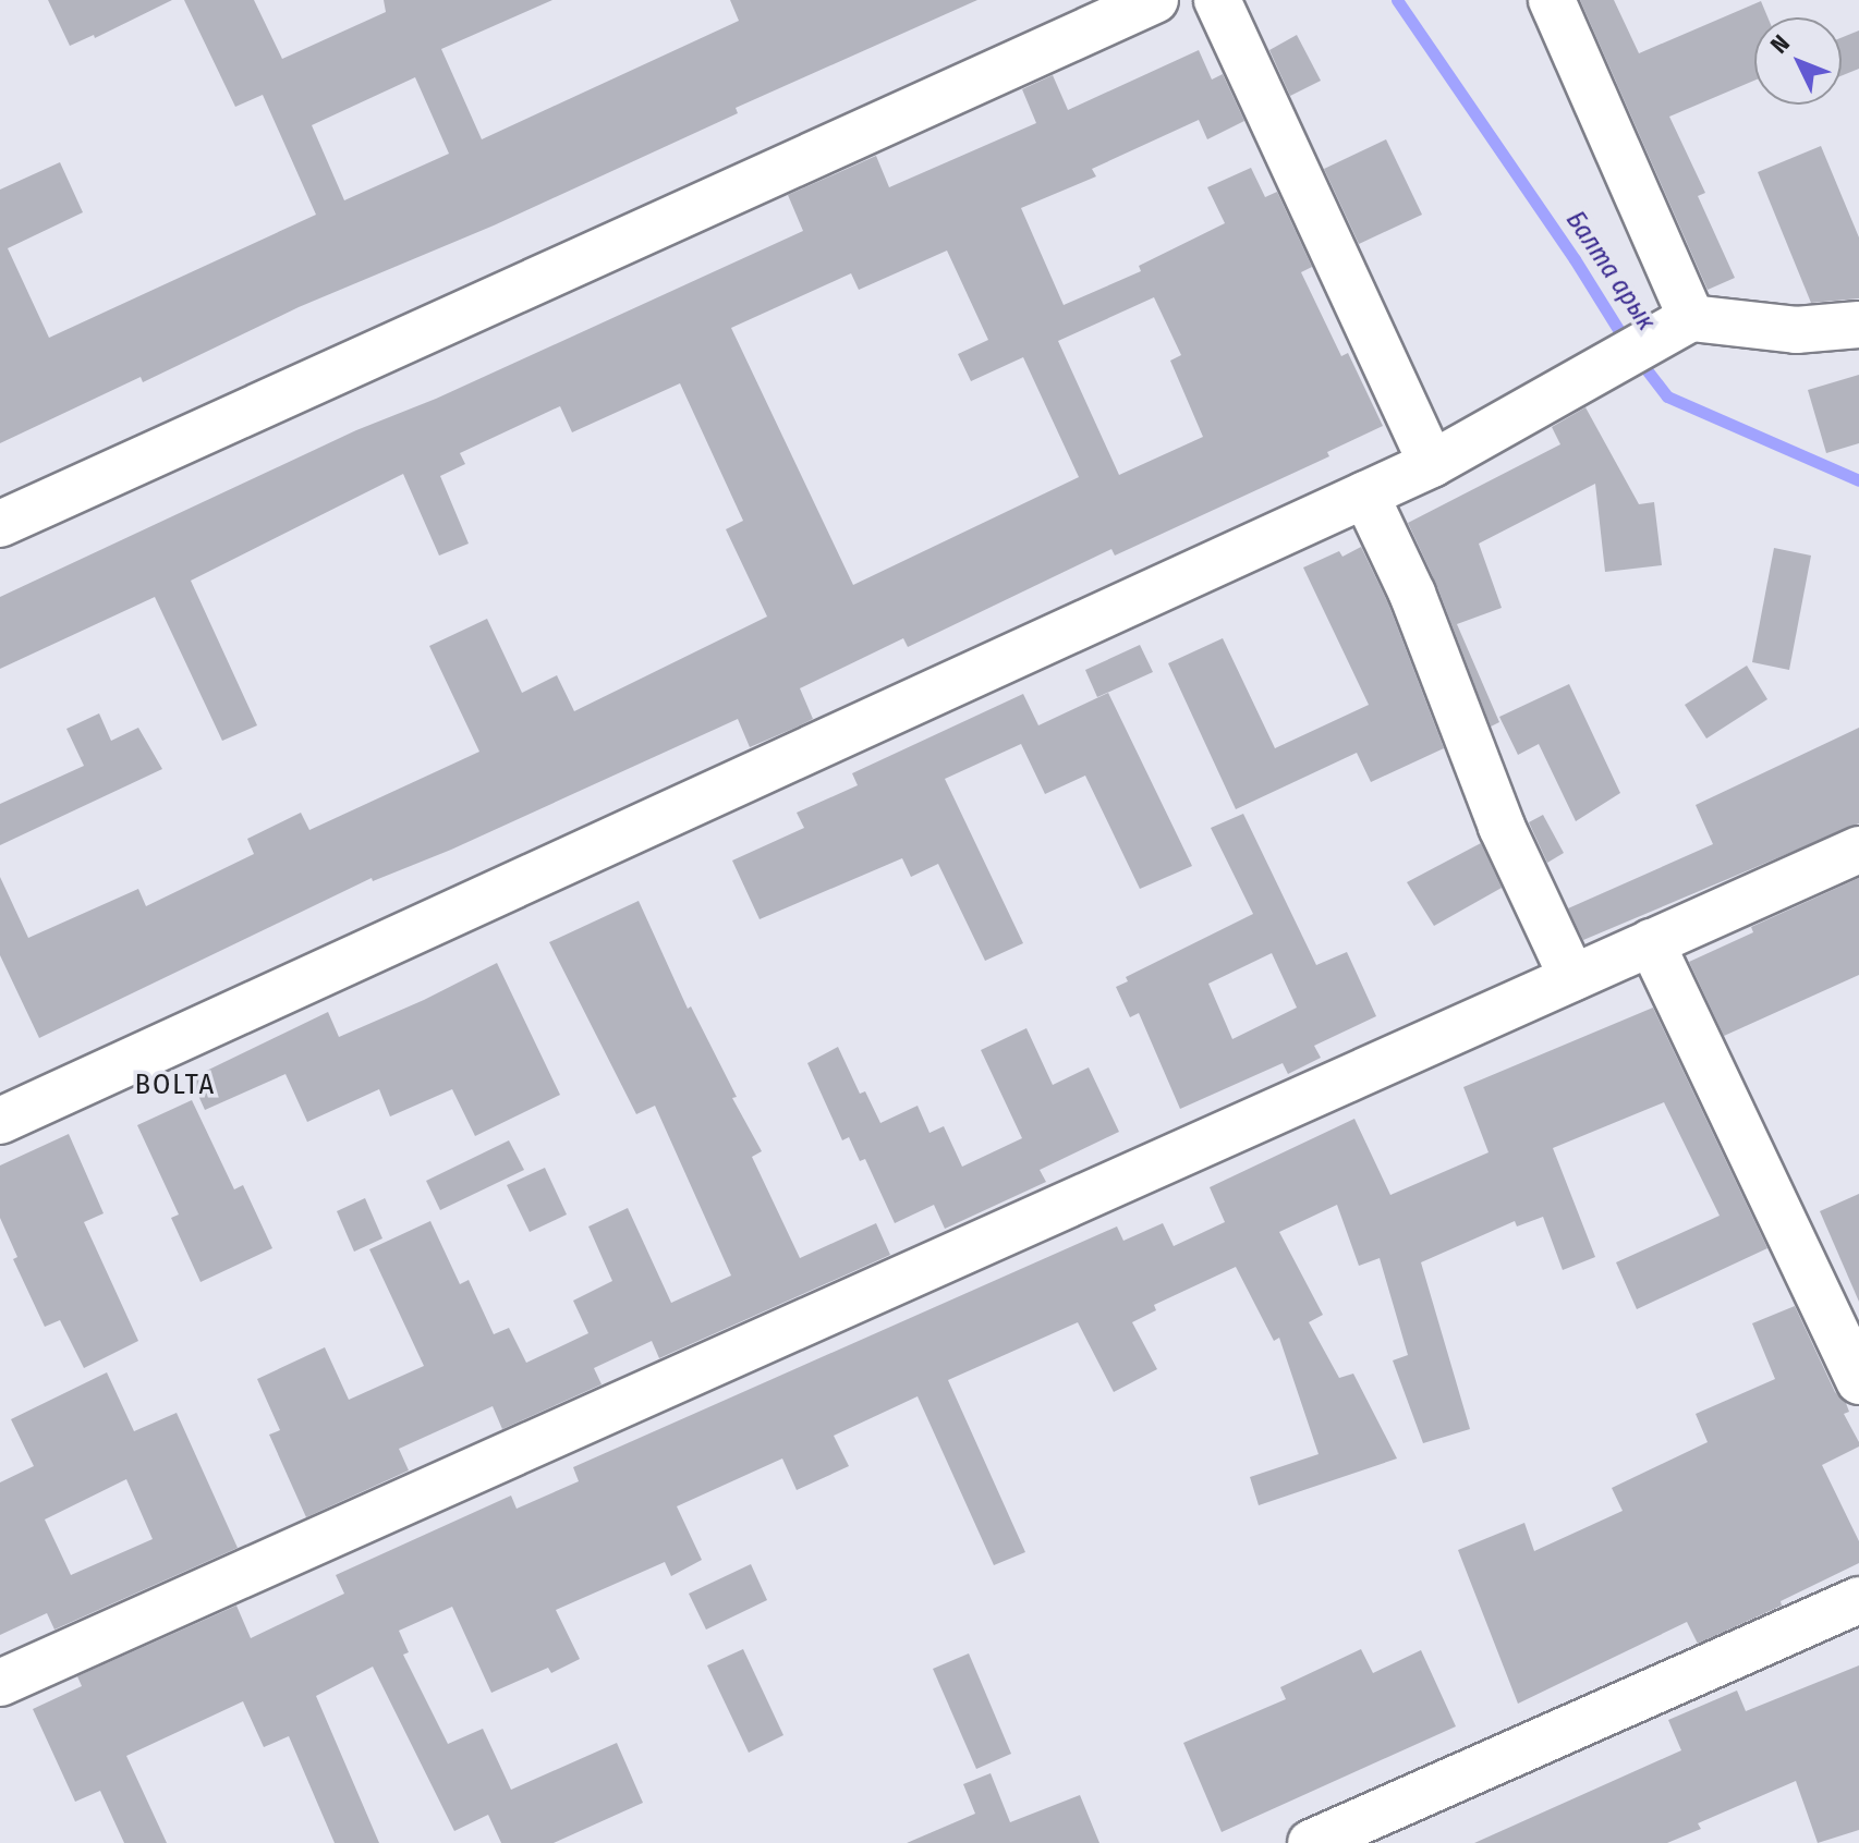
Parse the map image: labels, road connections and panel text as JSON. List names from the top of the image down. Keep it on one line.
{"districts":["BOLTA"],"water":["Балта арык"],"north":"top left"}
